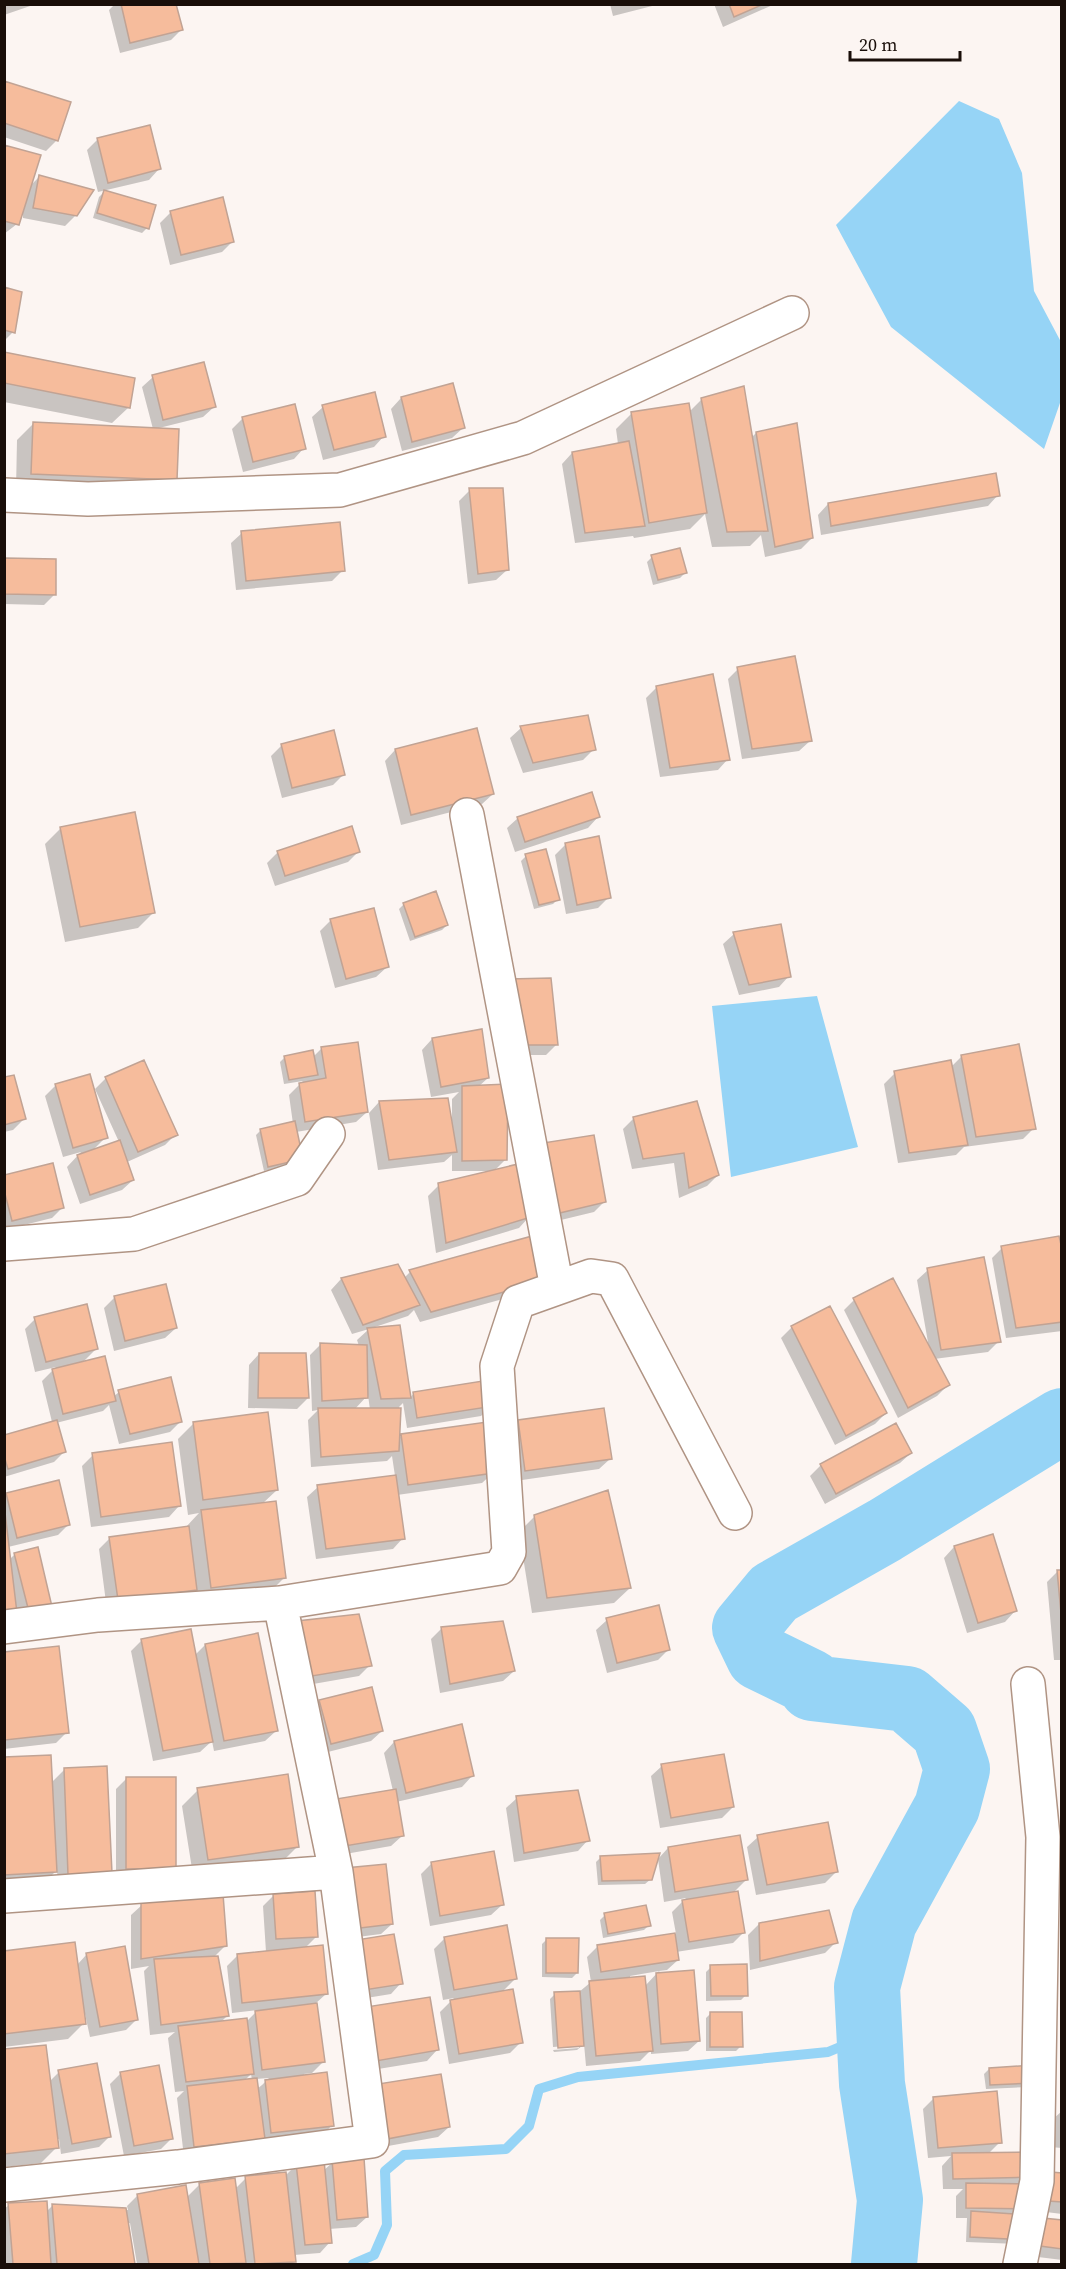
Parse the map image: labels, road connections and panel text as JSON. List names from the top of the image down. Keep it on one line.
{"scale_bar":"20 m"}
